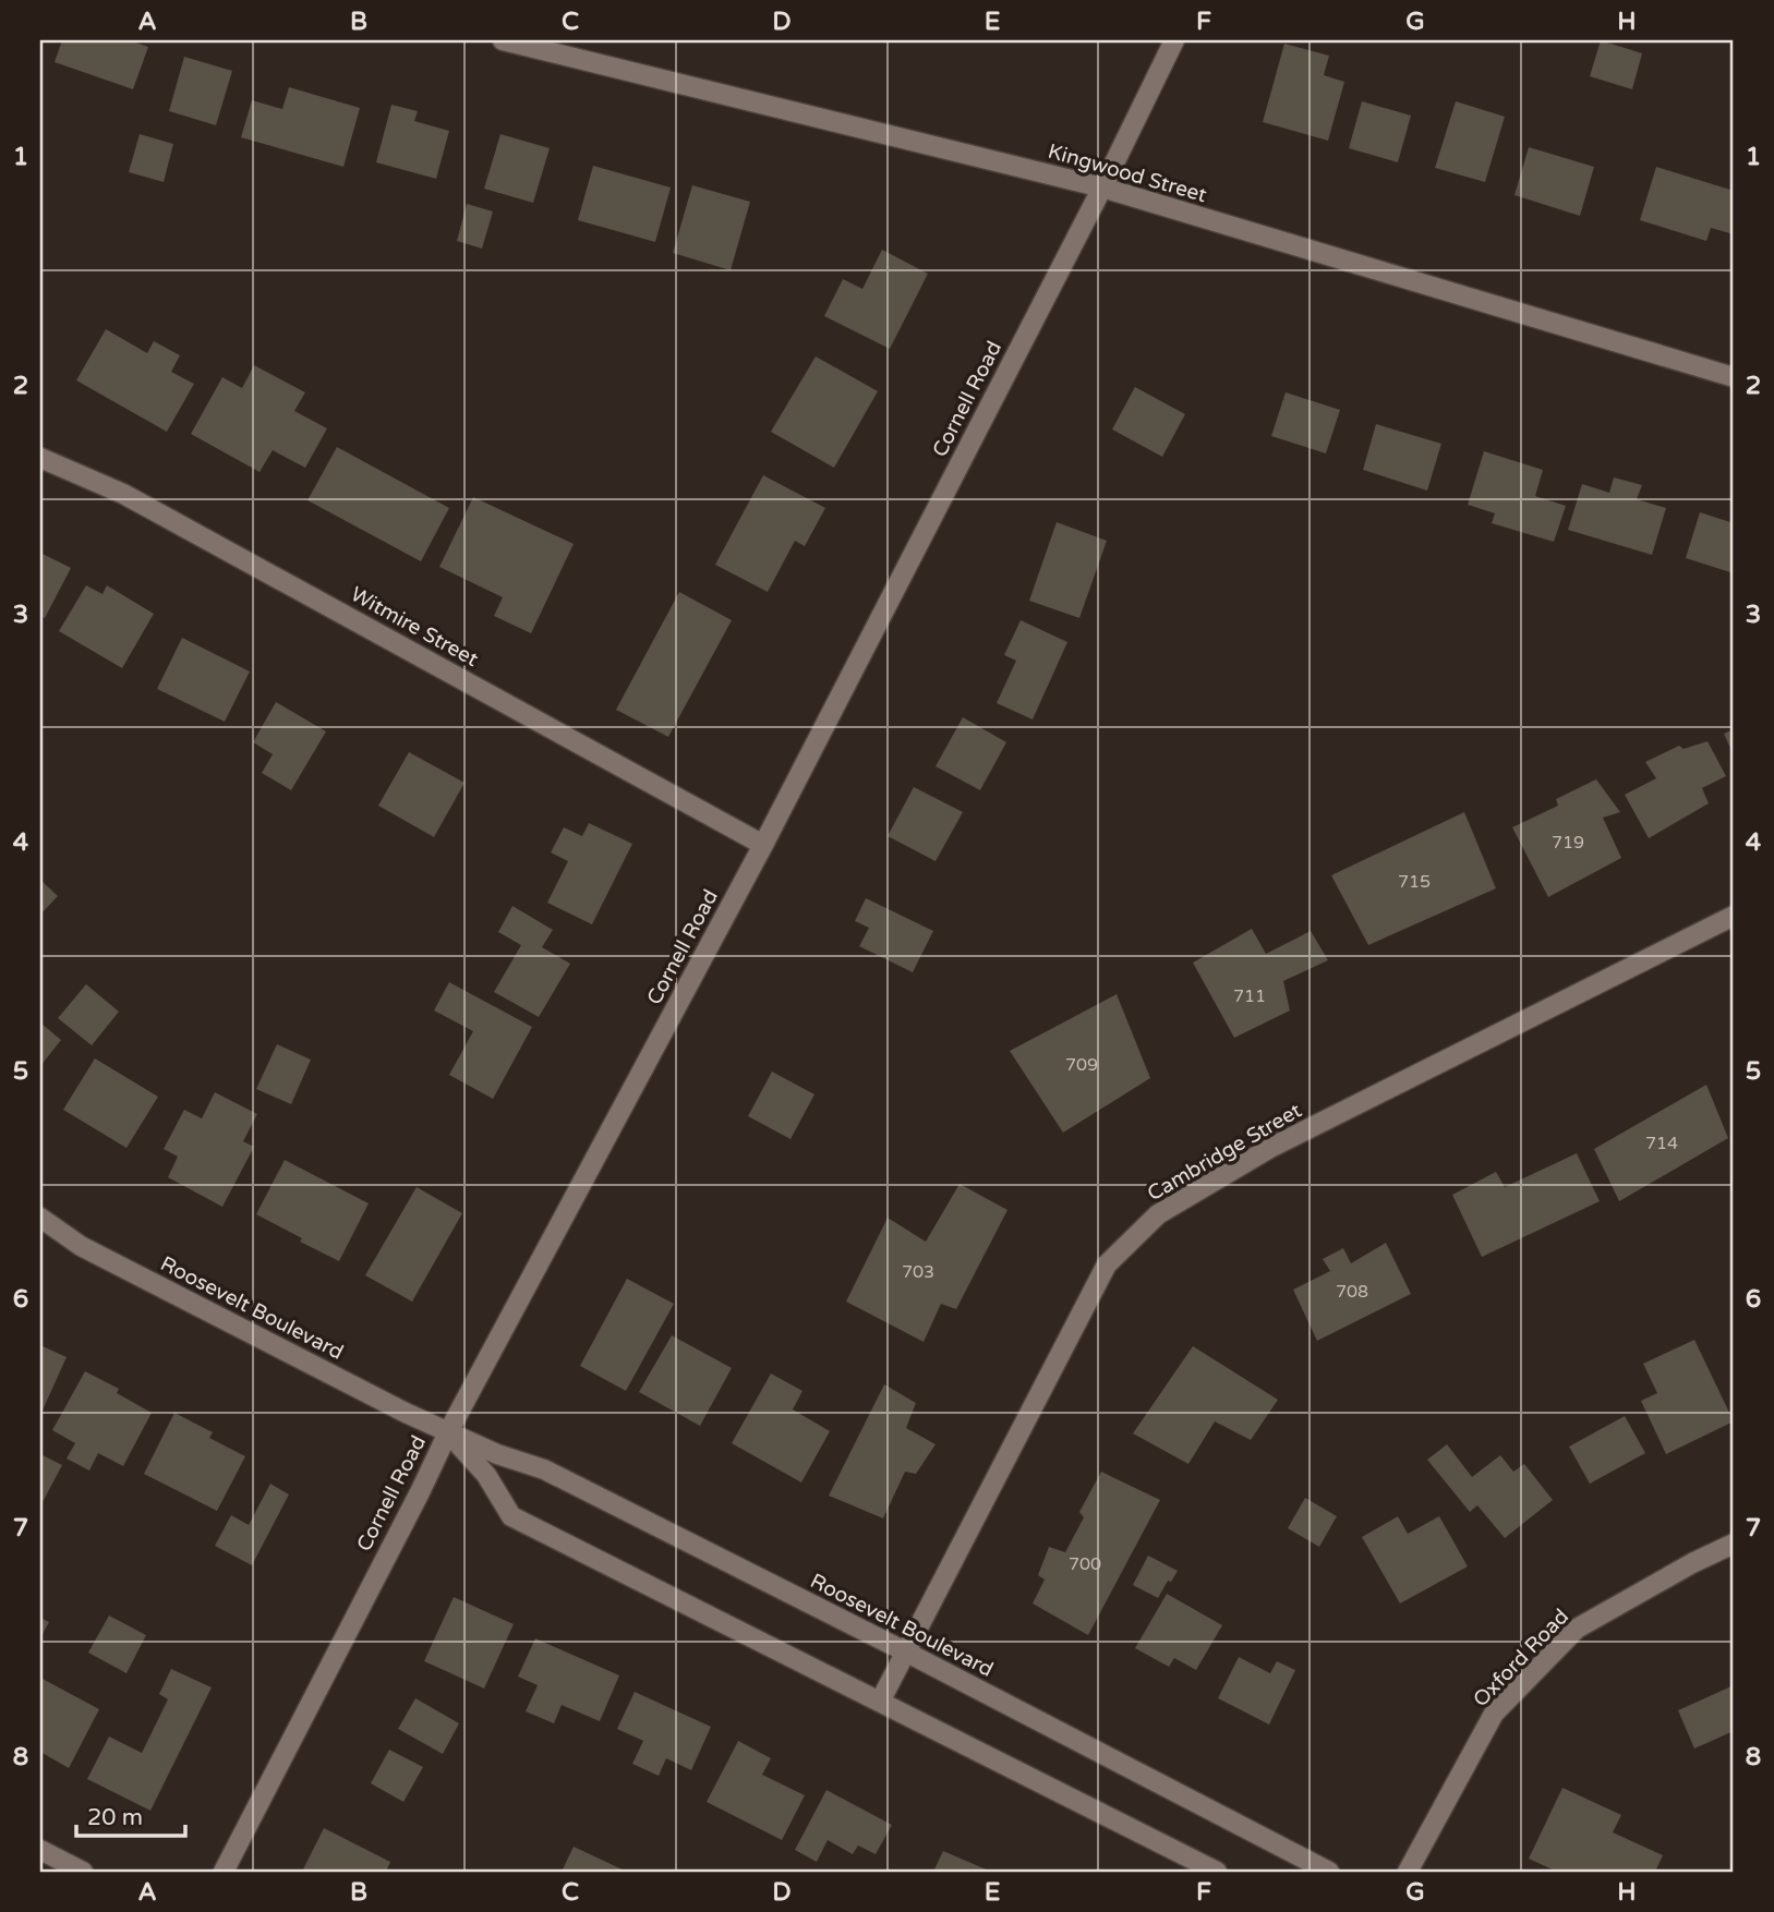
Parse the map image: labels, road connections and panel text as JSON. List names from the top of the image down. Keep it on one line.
{"streets":{"street":["Kingwood Street","Cornell Road","Witmire Street","Cambridge Street","Roosevelt Boulevard","Oxford Road"]},"crossings":[["Kingwood Street","Cornell Road"],["Cornell Road","Witmire Street"],["Cornell Road","Roosevelt Boulevard"],["Cambridge Street","Roosevelt Boulevard"]],"house_numbers":["719","715","711","709","714","703","708","700"],"scale_bar":"20 m","grid":{"columns":["A","B","C","D","E","F","G","H"],"rows":["1","2","3","4","5","6","7","8"]}}
